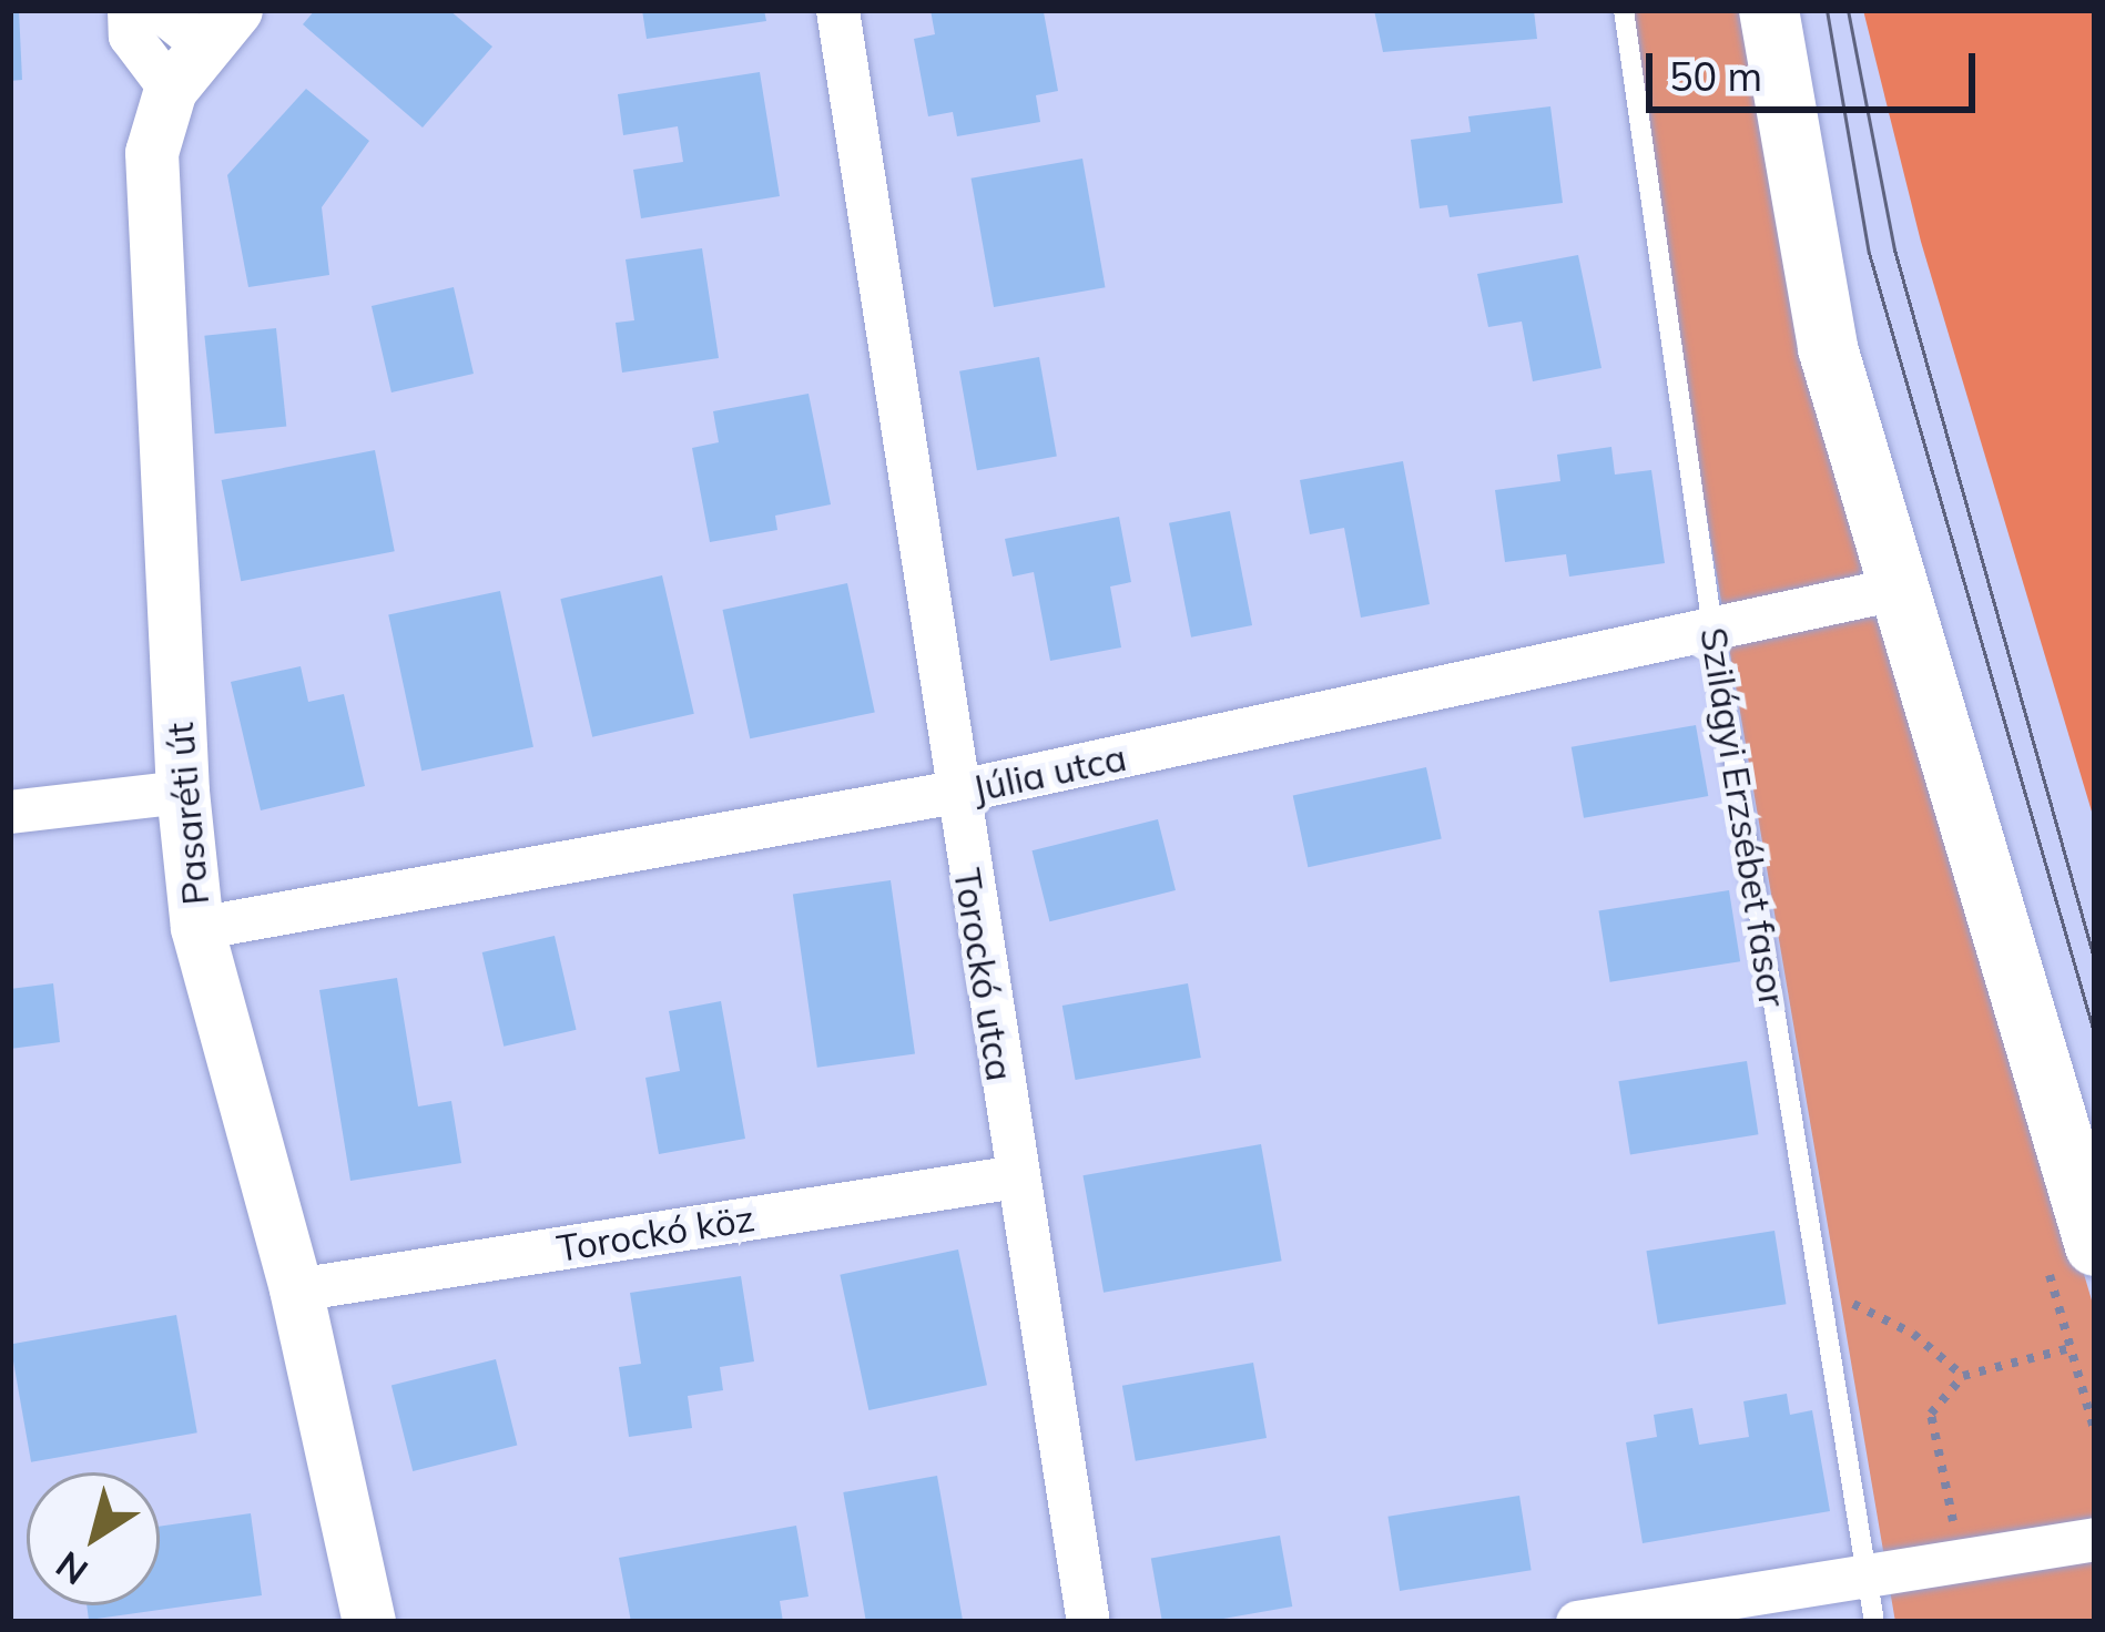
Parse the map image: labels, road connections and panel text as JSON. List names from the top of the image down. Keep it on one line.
{"streets":{"street":["Júlia utca","Pasaréti út","Torockó utca","Torockó köz"],"lane":["Szilágyi Erzsébet fasor"]},"crossings":[["Júlia utca","Pasaréti út"],["Júlia utca","Szilágyi Erzsébet fasor"],["Júlia utca","Torockó utca"],["Pasaréti út","Torockó köz"],["Torockó utca","Torockó köz"]],"scale_bar":"50 m","north":"bottom left"}
